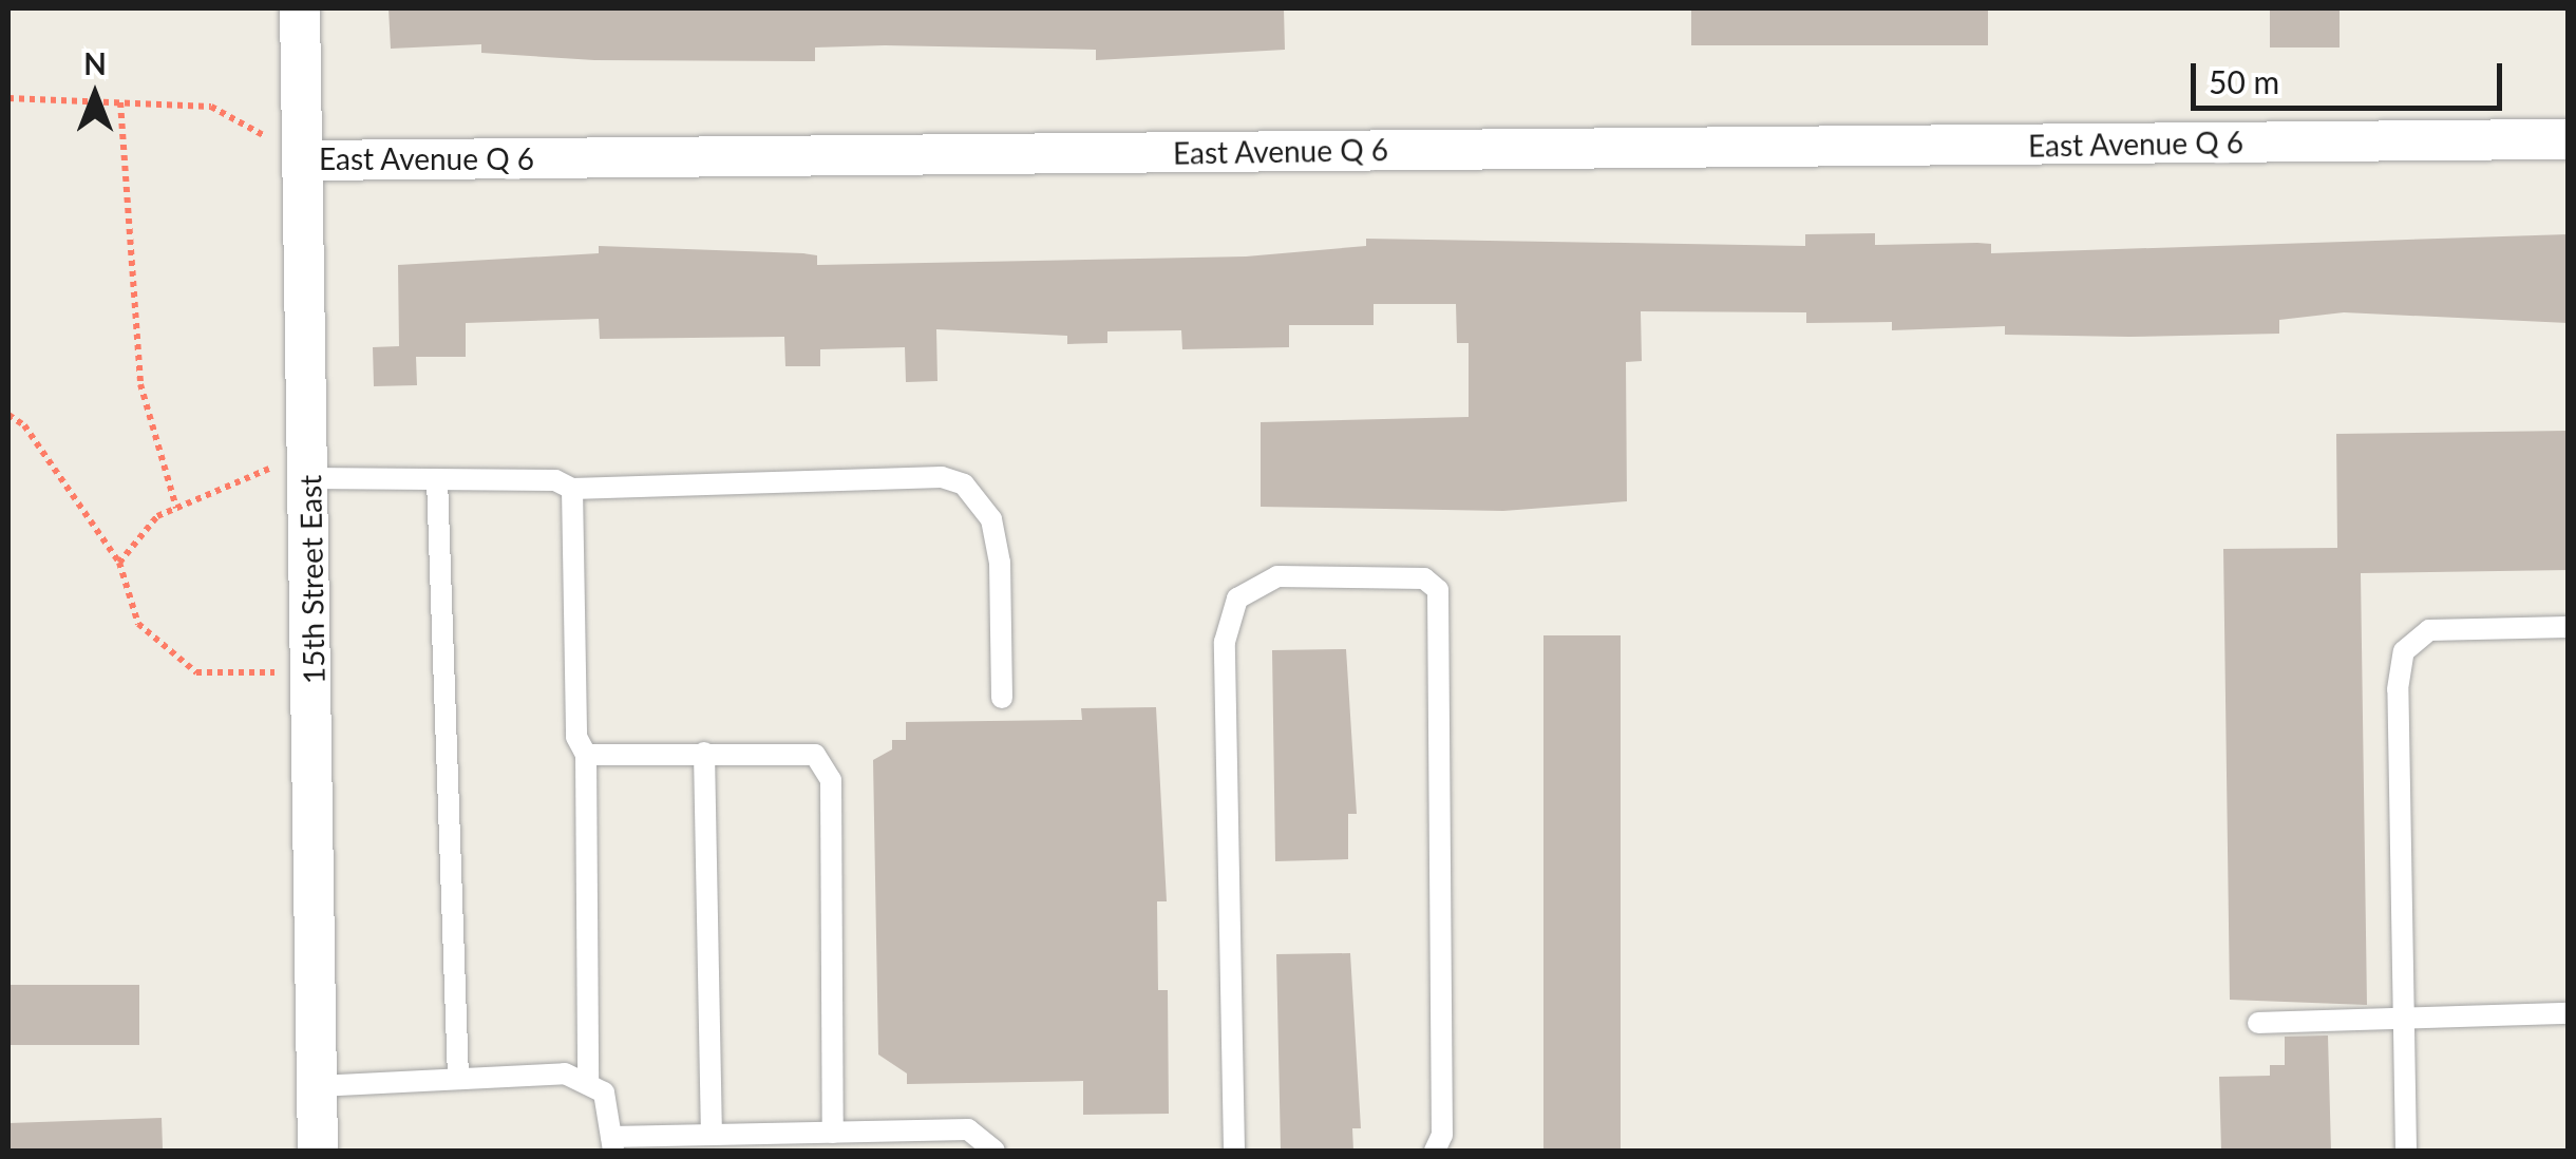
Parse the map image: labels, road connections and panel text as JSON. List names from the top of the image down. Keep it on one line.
{"streets":{"street":["East Avenue Q 6","15th Street East"]},"crossings":[["East Avenue Q 6","15th Street East"]],"scale_bar":"50 m","north":"top"}
